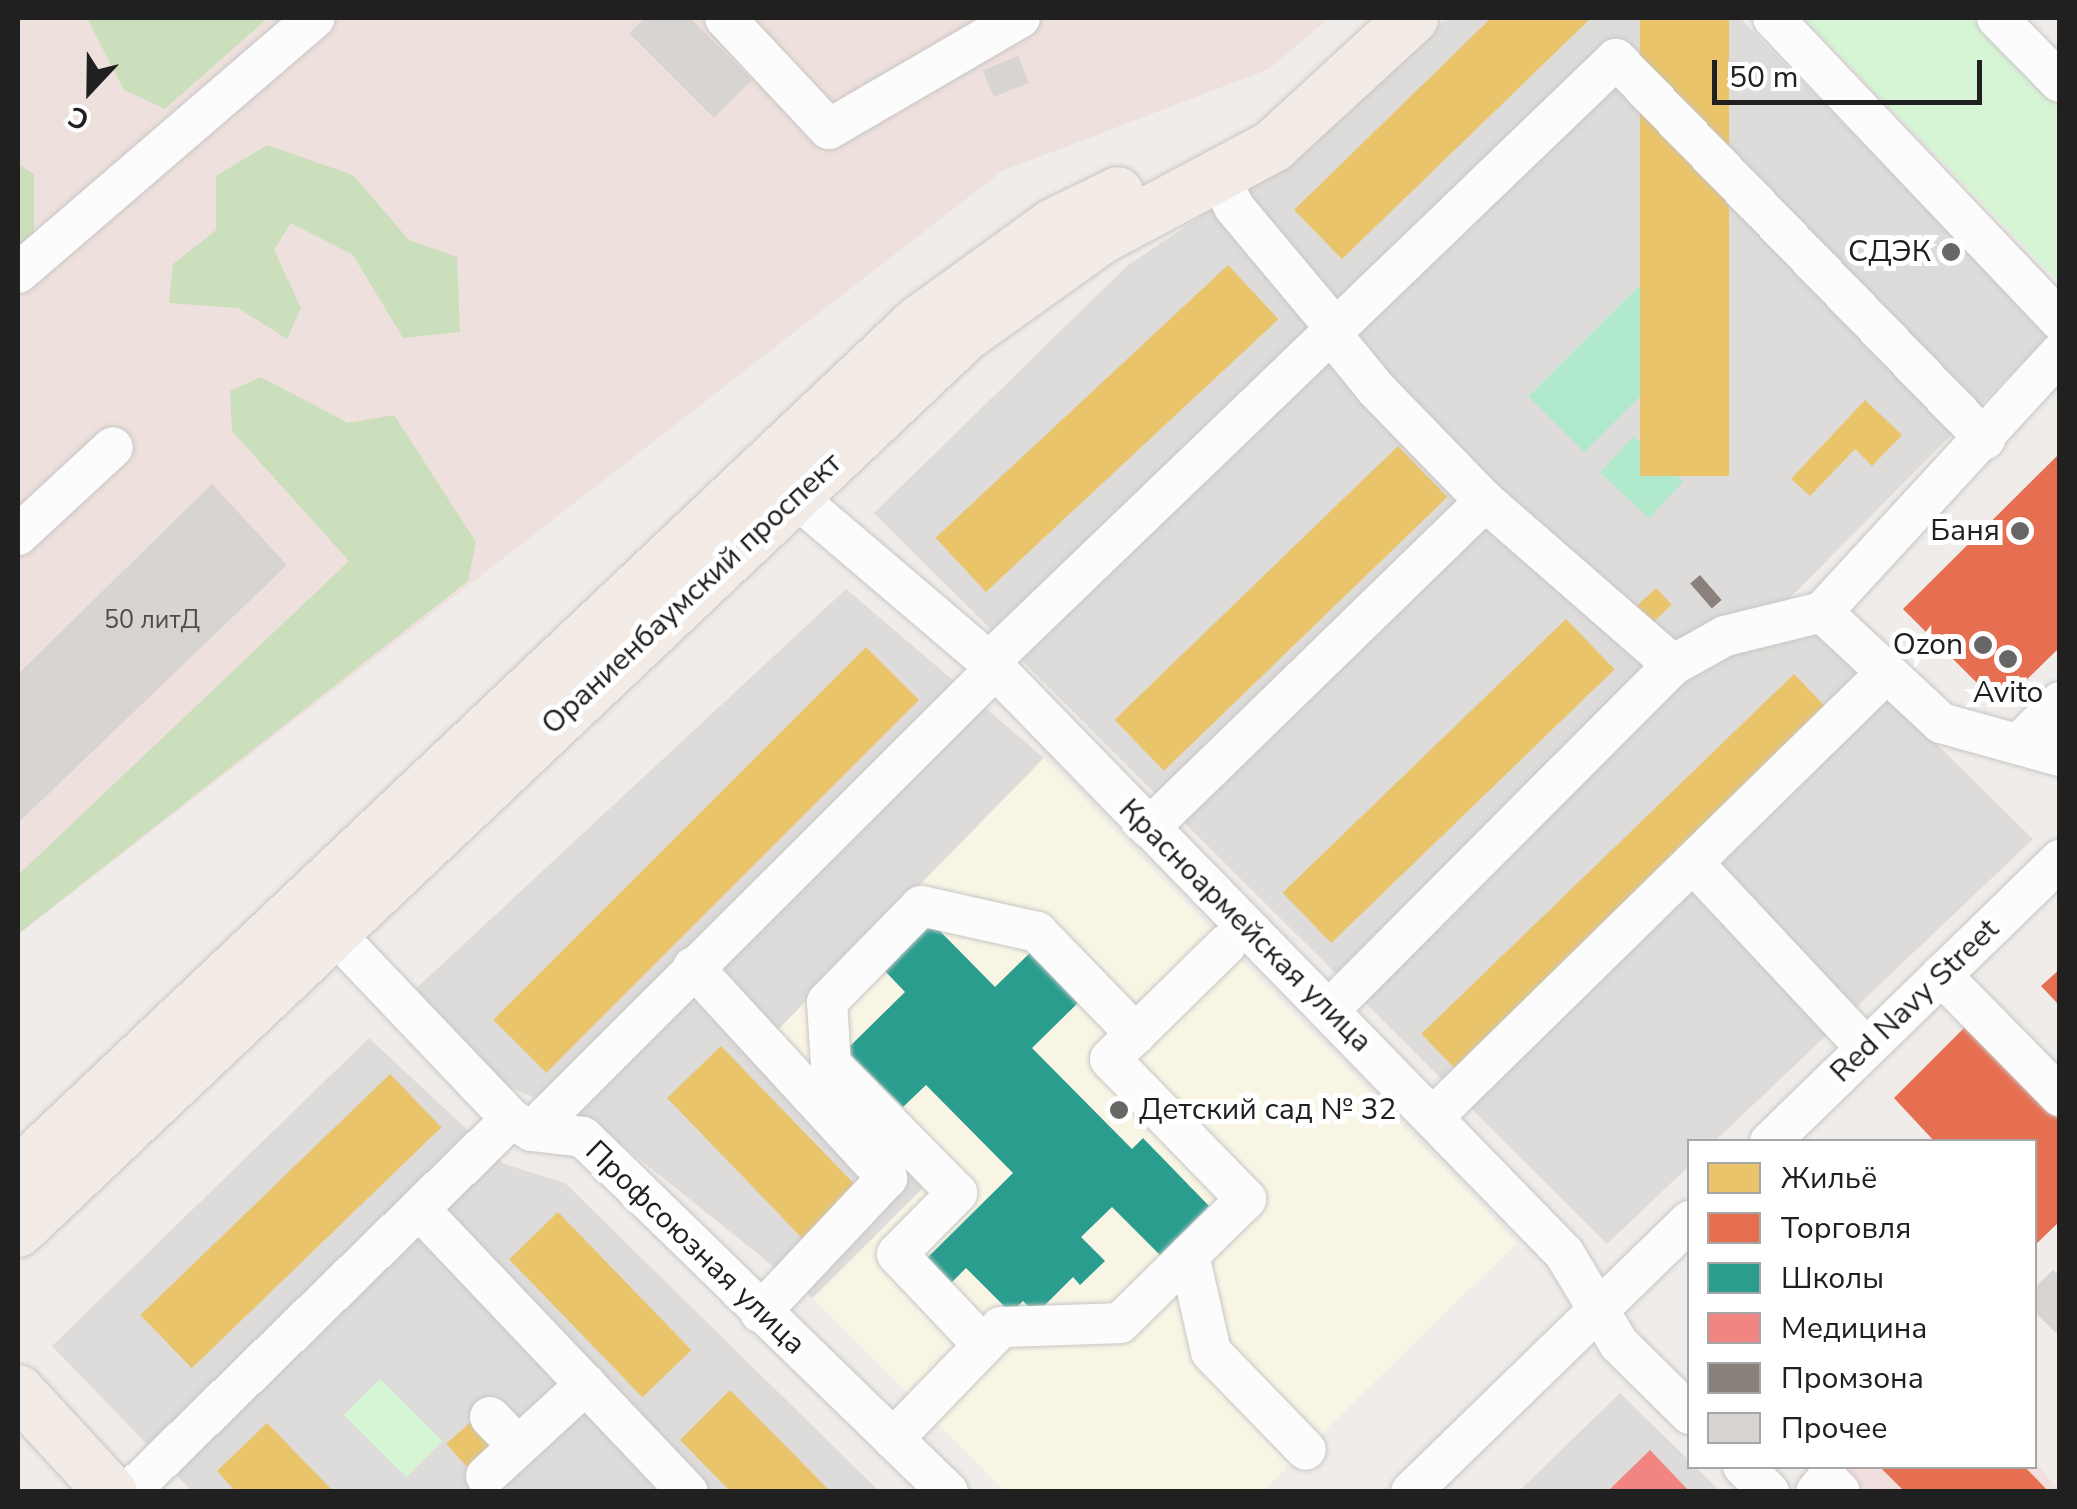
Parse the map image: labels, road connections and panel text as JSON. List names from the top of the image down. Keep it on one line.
{"streets":{"main road":["Ораниенбаумский проспект"],"street":["Красноармейская улица","Red Navy Street","Профсоюзная улица"]},"crossings":[["Ораниенбаумский проспект","Красноармейская улица"]],"places":["СДЭК","Баня","Ozon","Avito","Детский сад № 32"],"house_numbers":["50 литД"],"legend":["Жильё","Торговля","Школы","Медицина","Промзона","Прочее"],"scale_bar":"50 m","north":"bottom"}
